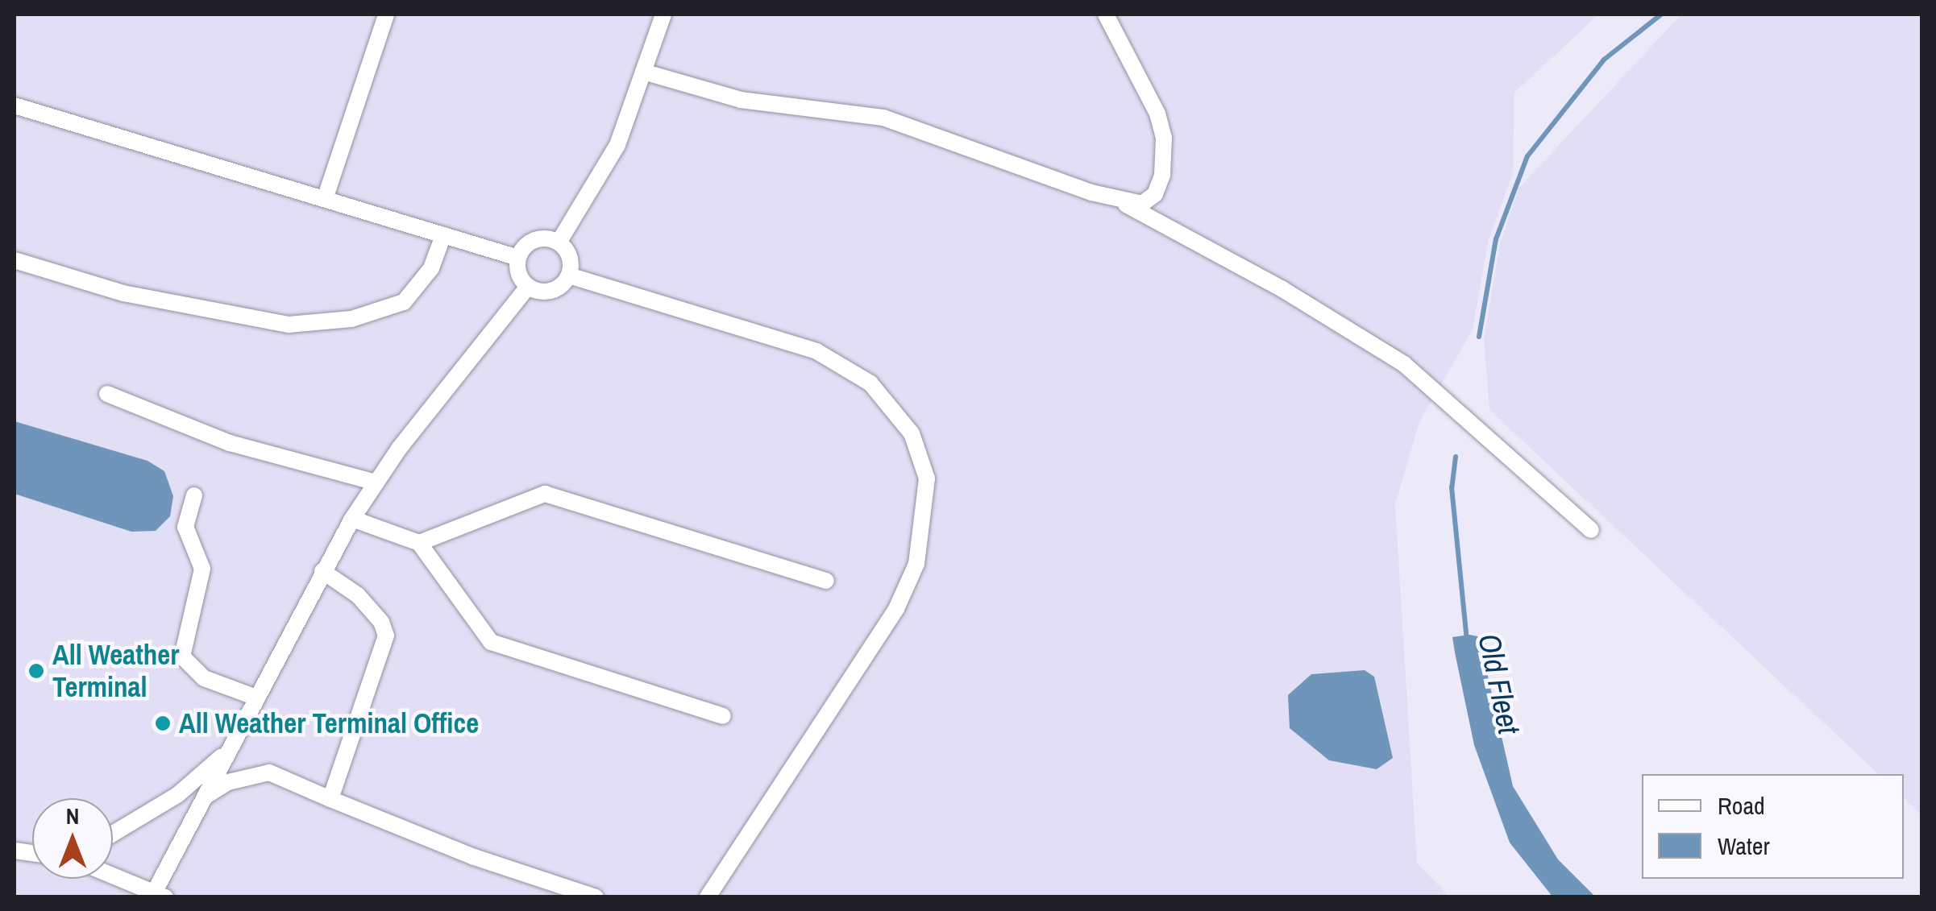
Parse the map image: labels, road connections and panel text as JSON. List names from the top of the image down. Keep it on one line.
{"water":["Old Fleet"],"places":["All Weather Terminal","All Weather Terminal Office"],"legend":["Road","Water"],"north":"top"}
